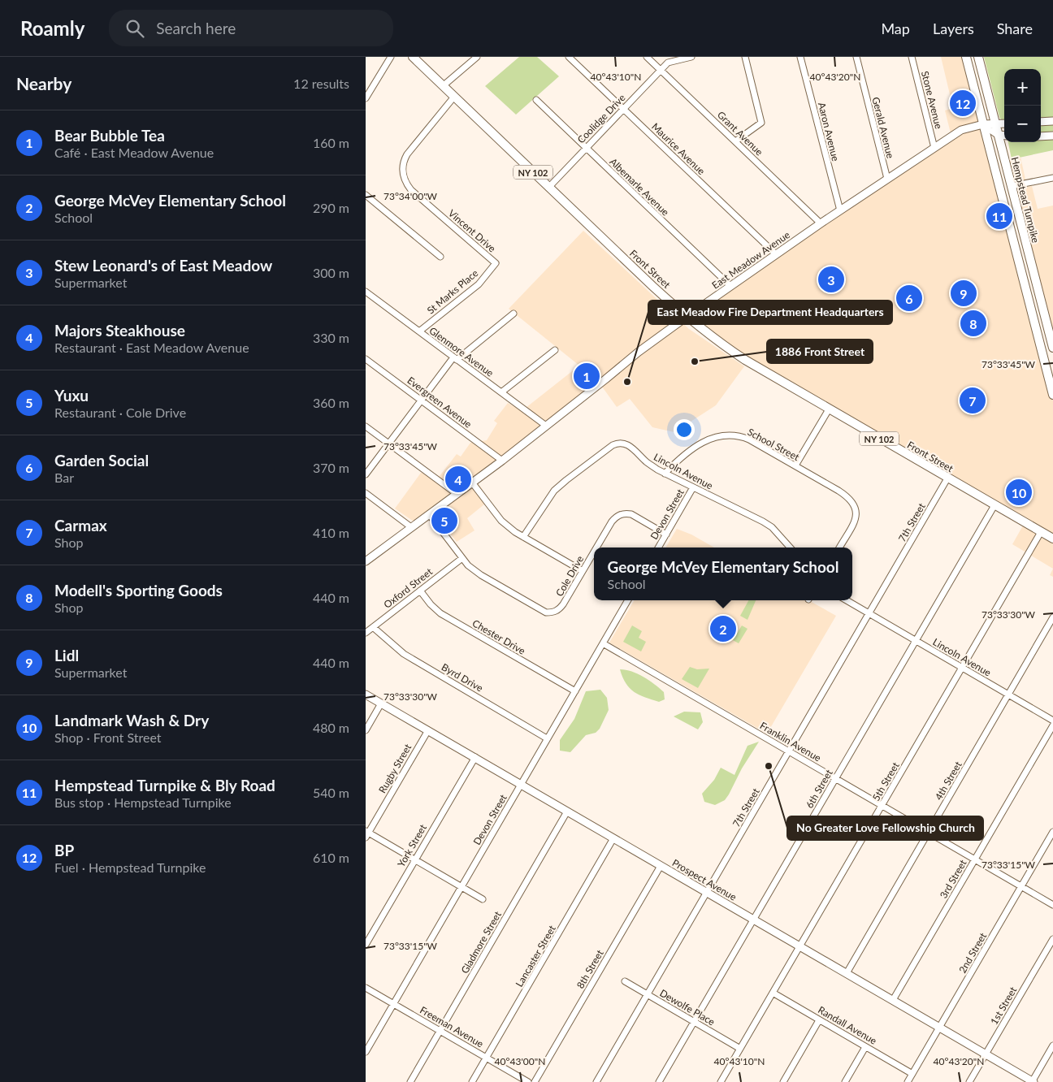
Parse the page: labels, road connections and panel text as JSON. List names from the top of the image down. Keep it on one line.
{"streets":{"main road":["NY 102","Hempstead Turnpike","Front Street"],"street":["Stone Avenue","Coolidge Drive","Gerald Avenue","Aaron Avenue","Grant Avenue","Maurice Avenue","Albemarle Avenue","Vincent Drive","East Meadow Avenue","St Marks Place","Glenmore Avenue","Evergreen Avenue","School Street","Lincoln Avenue","Devon Street","7th Street","Cole Drive","Oxford Street","Chester Drive","Byrd Drive","Franklin Avenue","Rugby Street","4th Street","5th Street","6th Street","York Street","3rd Street","Prospect Avenue","Gladmore Street","2nd Street","Lancaster Street","8th Street","1st Street","Dewolfe Place","Randall Avenue","Freeman Avenue"]},"crossings":[["Stone Avenue","East Meadow Avenue"],["Coolidge Drive","Grant Avenue"],["Coolidge Drive","Maurice Avenue"],["Coolidge Drive","Albemarle Avenue"],["Coolidge Drive","Front Street"],["Gerald Avenue","East Meadow Avenue"],["Aaron Avenue","East Meadow Avenue"],["Grant Avenue","East Meadow Avenue"],["Maurice Avenue","East Meadow Avenue"],["Albemarle Avenue","East Meadow Avenue"],["Hempstead Turnpike","East Meadow Avenue"],["Vincent Drive","Front Street"],["Vincent Drive","St Marks Place"],["East Meadow Avenue","Front Street"],["East Meadow Avenue","Glenmore Avenue"],["East Meadow Avenue","Evergreen Avenue"],["East Meadow Avenue","Cole Drive"],["Front Street","7th Street"],["Front Street","5th Street"],["Front Street","6th Street"],["St Marks Place","Glenmore Avenue"],["School Street","Lincoln Avenue"],["Lincoln Avenue","Devon Street"],["Lincoln Avenue","7th Street"],["Lincoln Avenue","4th Street"],["Lincoln Avenue","5th Street"],["Lincoln Avenue","6th Street"],["Devon Street","Cole Drive"],["Devon Street","Chester Drive"],["Devon Street","Byrd Drive"],["Devon Street","Franklin Avenue"],["Devon Street","Prospect Avenue"],["Devon Street","Freeman Avenue"],["7th Street","Franklin Avenue"],["7th Street","Prospect Avenue"],["7th Street","Dewolfe Place"],["Cole Drive","Oxford Street"],["Oxford Street","Chester Drive"],["Oxford Street","Byrd Drive"],["Franklin Avenue","4th Street"],["Franklin Avenue","5th Street"],["Franklin Avenue","6th Street"],["Franklin Avenue","3rd Street"],["Franklin Avenue","2nd Street"],["Rugby Street","Prospect Avenue"],["4th Street","Prospect Avenue"],["5th Street","Prospect Avenue"],["5th Street","Dewolfe Place"],["5th Street","Randall Avenue"],["6th Street","Prospect Avenue"],["6th Street","Dewolfe Place"],["York Street","Prospect Avenue"],["3rd Street","Prospect Avenue"],["Prospect Avenue","Gladmore Street"],["Prospect Avenue","2nd Street"],["Prospect Avenue","Lancaster Street"],["Prospect Avenue","8th Street"],["Prospect Avenue","1st Street"],["Gladmore Street","Freeman Avenue"],["2nd Street","Randall Avenue"],["Lancaster Street","Freeman Avenue"]],"places":["1886 Front Street","East Meadow Fire Department Headquarters","No Greater Love Fellowship Church"],"page":{"header":"Roamly","search":"Search here","nav":["Map","Layers","Share"],"heading":["Nearby","12 results"],"map_buttons":["+","−"],"pins":["12","11","3","9","6","8","1","7","4","10","5","2"],"list":[{"mark":"1","name":"Bear Bubble Tea","note":"Café · East Meadow Avenue","value":"160 m"},{"mark":"2","name":"George McVey Elementary School","note":"School","value":"290 m"},{"mark":"3","name":"Stew Leonard's of East Meadow","note":"Supermarket","value":"300 m"},{"mark":"4","name":"Majors Steakhouse","note":"Restaurant · East Meadow Avenue","value":"330 m"},{"mark":"5","name":"Yuxu","note":"Restaurant · Cole Drive","value":"360 m"},{"mark":"6","name":"Garden Social","note":"Bar","value":"370 m"},{"mark":"7","name":"Carmax","note":"Shop","value":"410 m"},{"mark":"8","name":"Modell's Sporting Goods","note":"Shop","value":"440 m"},{"mark":"9","name":"Lidl","note":"Supermarket","value":"440 m"},{"mark":"10","name":"Landmark Wash & Dry","note":"Shop · Front Street","value":"480 m"},{"mark":"11","name":"Hempstead Turnpike & Bly Road","note":"Bus stop · Hempstead Turnpike","value":"540 m"},{"mark":"12","name":"BP","note":"Fuel · Hempstead Turnpike","value":"610 m"}],"popup":["George McVey Elementary School","School"]},"coordinates":["40°43'10\"N","40°43'20\"N","73°34'00\"W","73°33'45\"W","73°33'30\"W","73°33'15\"W","40°43'00\"N"]}
